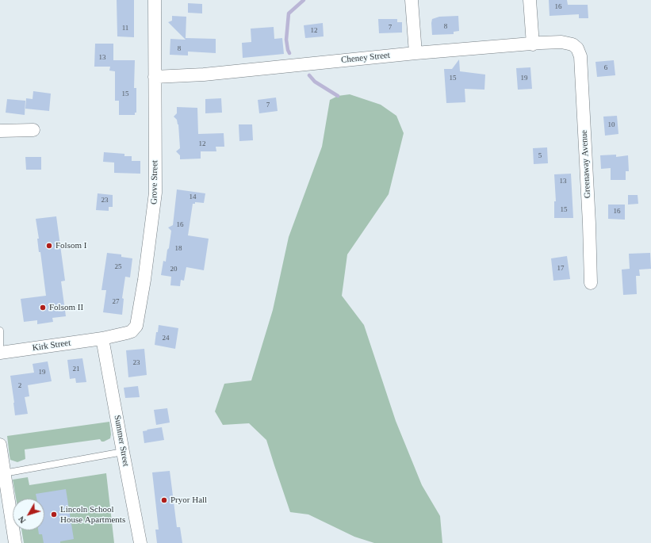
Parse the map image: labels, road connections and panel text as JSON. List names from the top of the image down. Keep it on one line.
{"streets":{"street":["Cheney Street","Greenaway Avenue","Grove Street","Kirk Street","Summer Street"]},"crossings":[["Cheney Street","Greenaway Avenue"],["Cheney Street","Grove Street"],["Grove Street","Kirk Street"],["Grove Street","Summer Street"],["Kirk Street","Summer Street"]],"places":["Folsom I","Folsom II","Pryor Hall","Lincoln School House Apartments"],"house_numbers":["16","8","7","11","12","8","13","6","15","19","15","7","10","12","5","13","14","23","15","16","16","18","25","17","20","27","24","23","21","19","2"],"north":"bottom left"}
